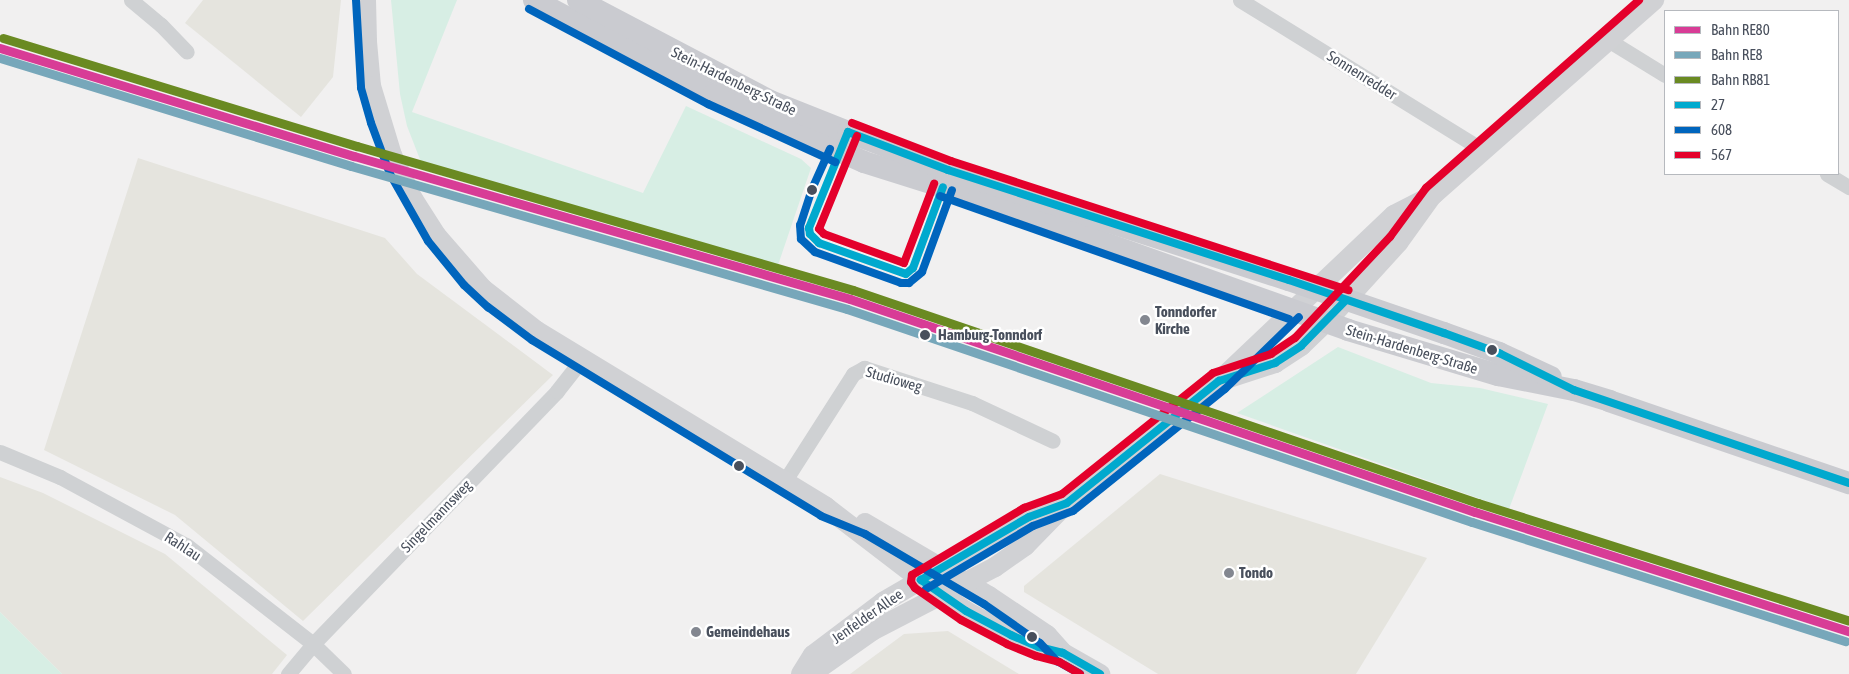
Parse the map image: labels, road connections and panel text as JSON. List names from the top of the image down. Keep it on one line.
{"streets":{"main road":["Stein-Hardenberg-Straße","Jenfelder Allee"],"street":["Sonnenredder","Studioweg","Singelmannsweg","Rahlau"]},"crossings":[["Singelmannsweg","Rahlau"]],"places":["Tonndorfer Kirche","Hamburg-Tonndorf","Tondo","Gemeindehaus"],"lines":["transit line 608","transit line 567","rail line RB81","rail line RE80","rail line RE8","transit line 27"],"legend":["Bahn RE80","Bahn RE8","Bahn RB81","27","608","567"]}
